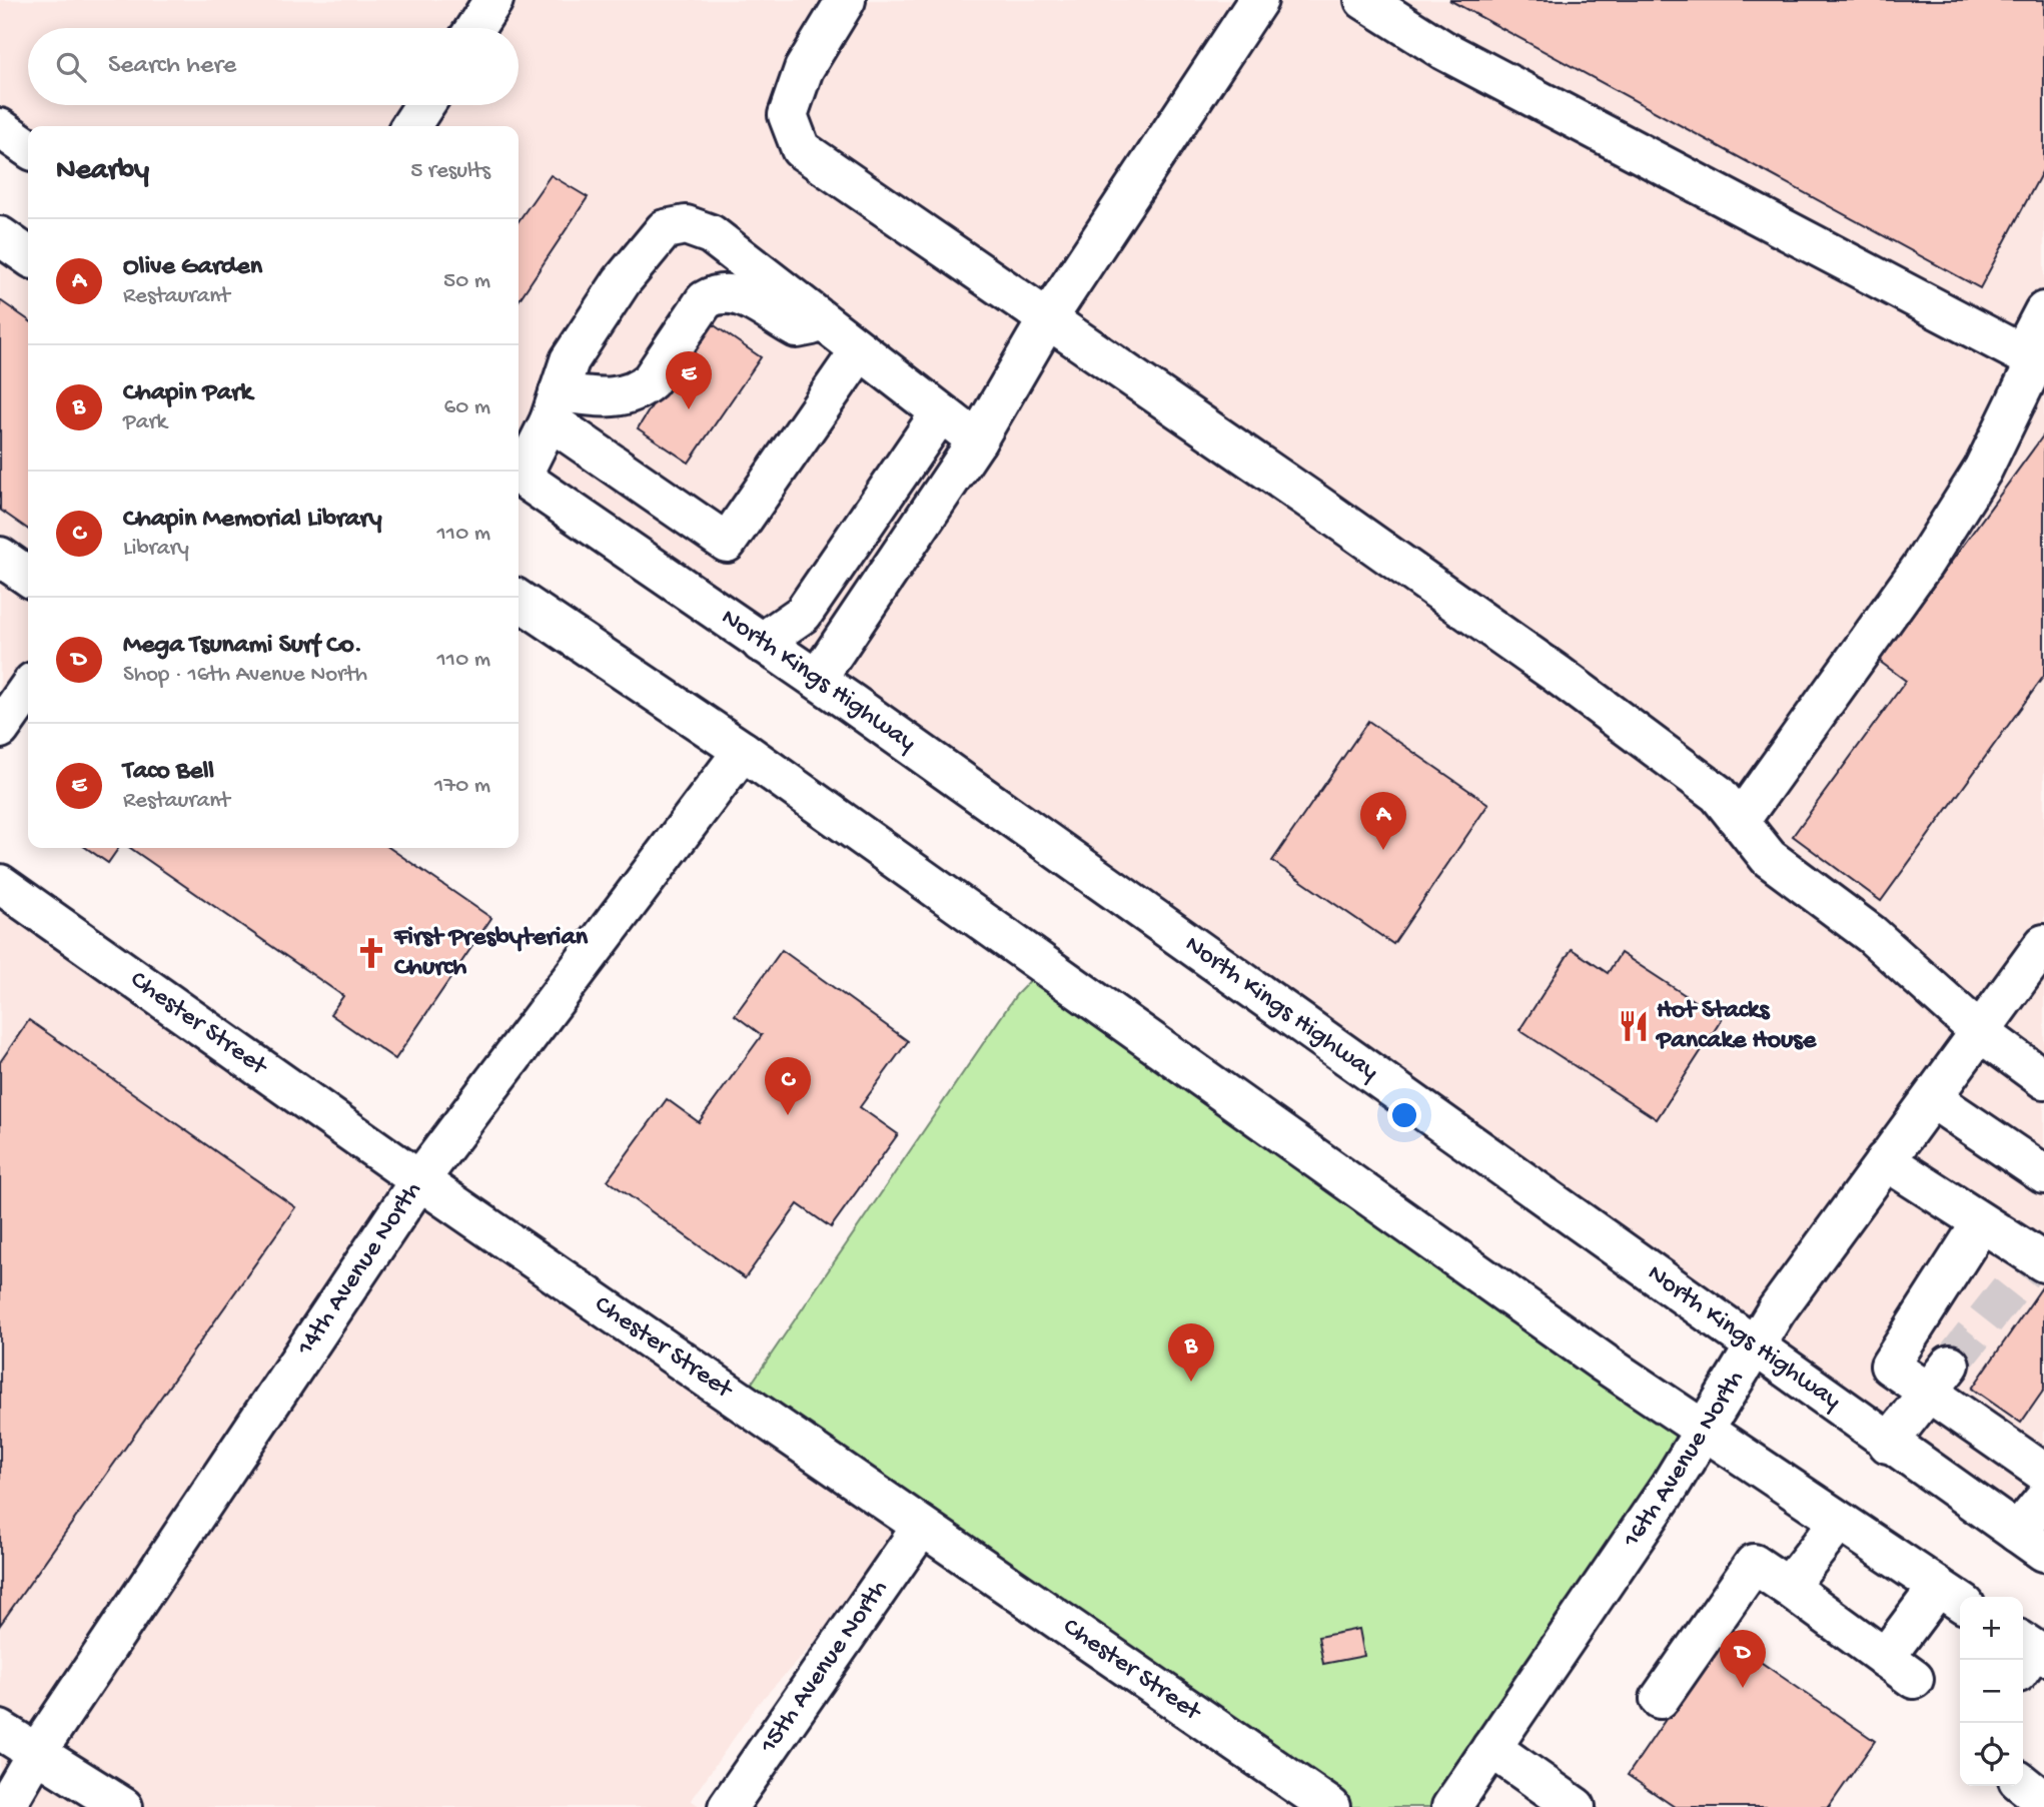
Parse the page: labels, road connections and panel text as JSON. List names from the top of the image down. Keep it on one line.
{"streets":{"street":["North Kings Highway","Chester Street","14th Avenue North","16th Avenue North","15th Avenue North"]},"crossings":[["North Kings Highway","16th Avenue North"],["Chester Street","14th Avenue North"],["Chester Street","15th Avenue North"]],"places":{"church":["First Presbyterian Church"],"restaurant":["Hot Stacks Pancake House"]},"page":{"search":"Search here","heading":["Nearby","5 results"],"list":[{"mark":"A","name":"Olive Garden","note":"Restaurant","value":"50 m"},{"mark":"B","name":"Chapin Park","note":"Park","value":"60 m"},{"mark":"C","name":"Chapin Memorial Library","note":"Library","value":"110 m"},{"mark":"D","name":"Mega Tsunami Surf Co.","note":"Shop · 16th Avenue North","value":"110 m"},{"mark":"E","name":"Taco Bell","note":"Restaurant","value":"170 m"}],"pins":["E","A","C","B","D"],"map_buttons":["+","−"]}}
